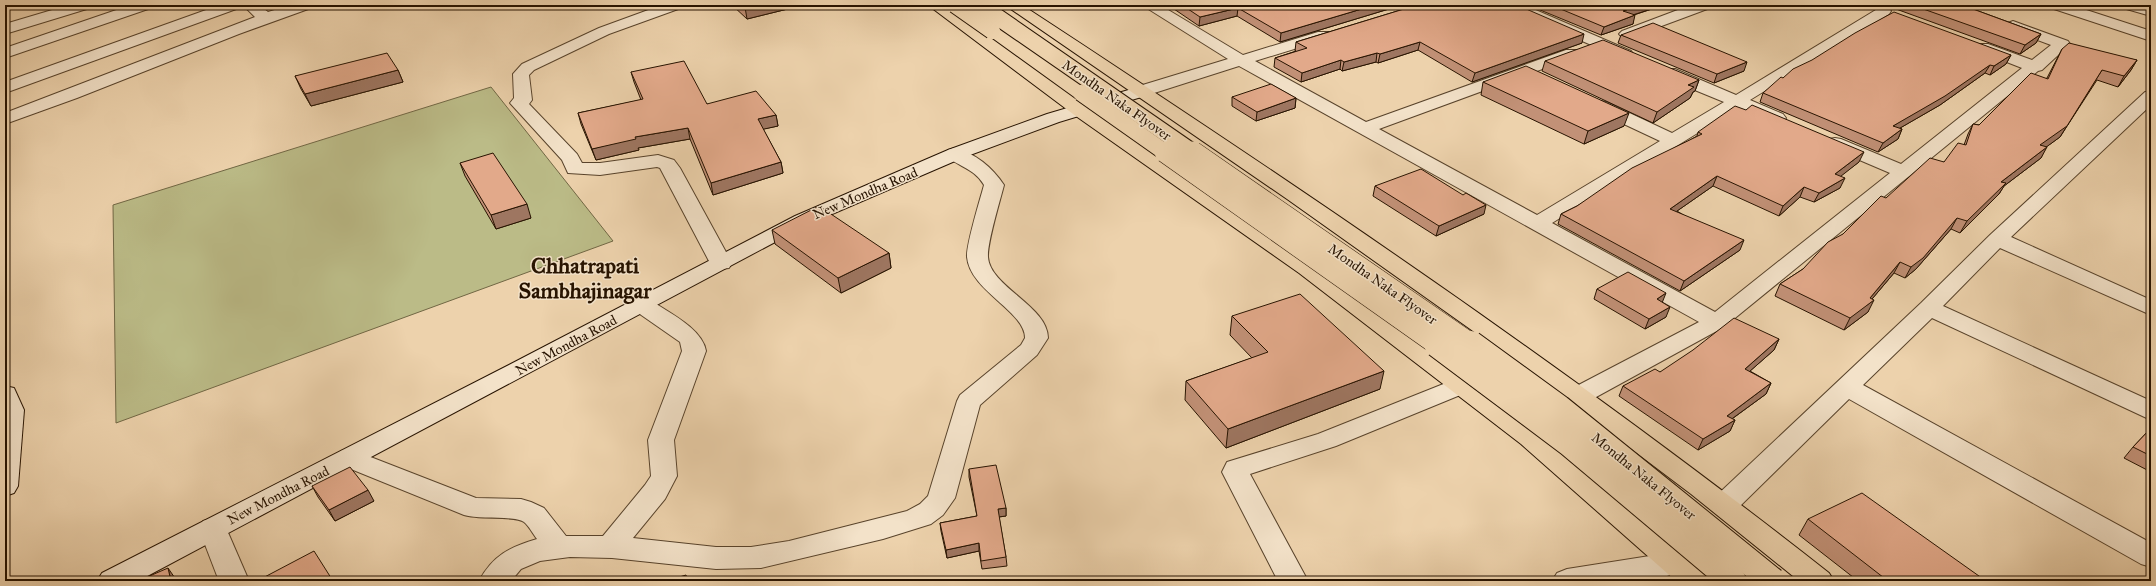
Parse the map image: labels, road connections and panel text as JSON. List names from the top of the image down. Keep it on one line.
{"streets":{"main road":["Mondha Naka Flyover"],"street":["New Mondha Road"]},"districts":["Chhatrapati Sambhajinagar"]}
